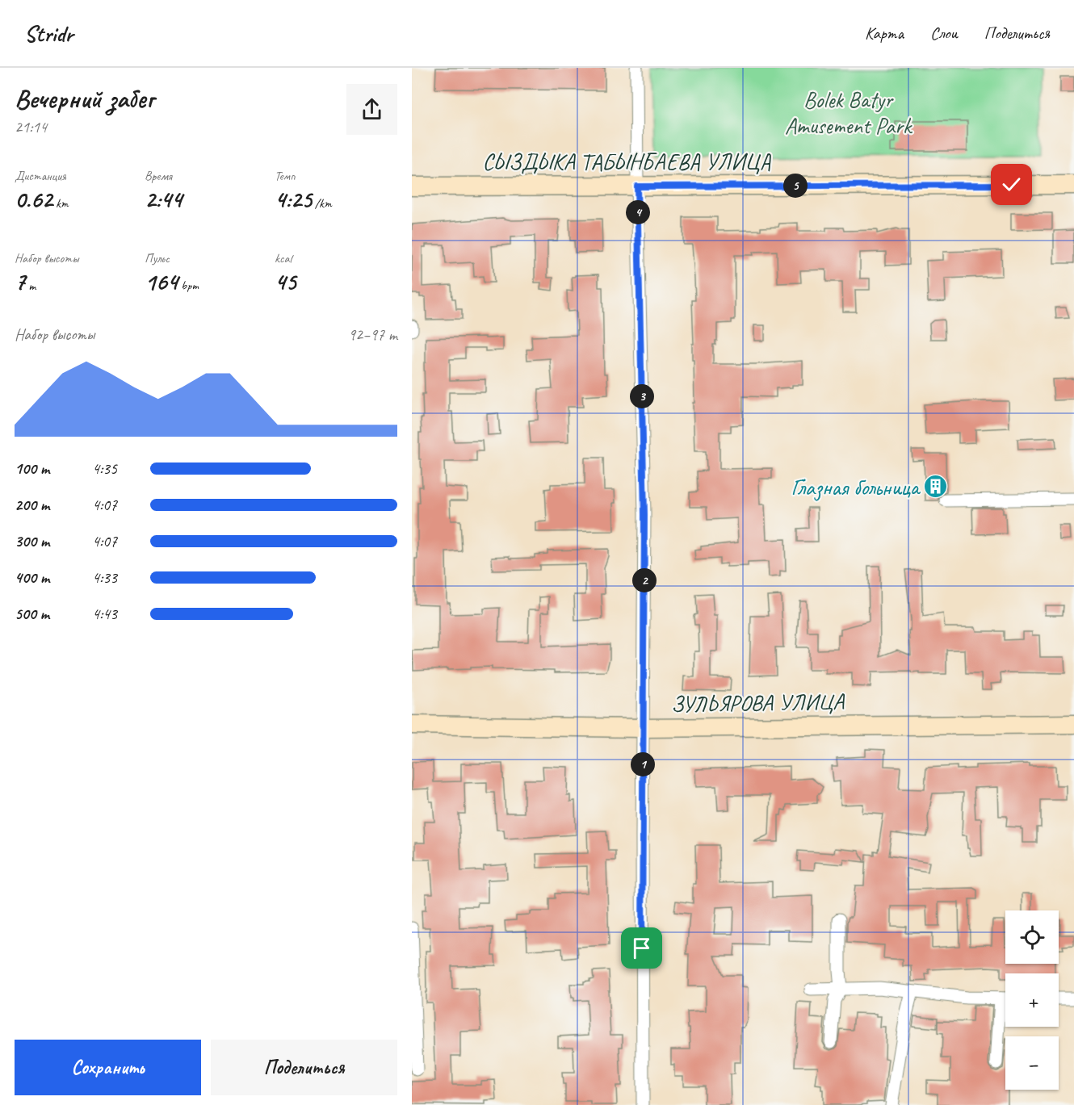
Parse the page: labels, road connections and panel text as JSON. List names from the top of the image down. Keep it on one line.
{"streets":{"street":["СЫЗДЫКА ТАБЫНБАЕВА УЛИЦА","ЗУЛЬЯРОВА УЛИЦА"]},"parks":["Bolek Batyr Amusement Park"],"places":{"building":["Глазная больница"]},"page":{"header":"Stridr","nav":["Карта","Слои","Поделиться"],"heading":["Вечерний забег","21:14"],"stats":[["Дистанция","0.62 km"],["Время","2:44"],["Темп","4:25 /km"],["Набор высоты","7 m"],["Пульс","164 bpm"],["kcal","45"]],"pins":["5","4","3","2","1"],"chart":["Набор высоты","92–97 m"],"list":[{"name":"100 m","note":"4:35"},{"name":"200 m","note":"4:07"},{"name":"300 m","note":"4:07"},{"name":"400 m","note":"4:33"},{"name":"500 m","note":"4:43"}],"map_buttons":["+","−"],"buttons":["Сохранить","Поделиться"]}}
